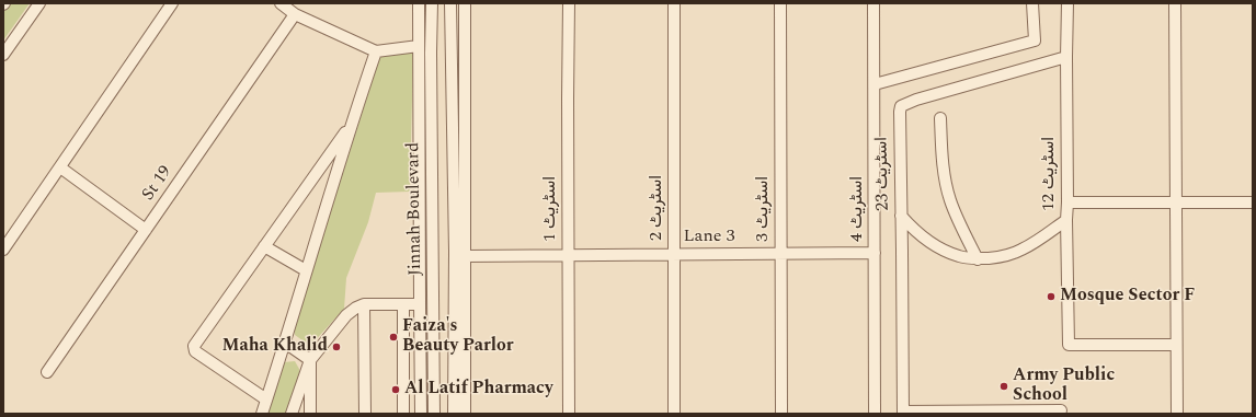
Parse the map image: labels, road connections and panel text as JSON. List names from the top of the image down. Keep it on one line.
{"streets":{"street":["اسٹریٹ 23","اسٹریٹ 12","St 19","اسٹریٹ 2","Jinnah Boulevard","اسٹریٹ 1","اسٹریٹ 3","اسٹریٹ 4","Lane 3"]},"crossings":[["اسٹریٹ 23","اسٹریٹ 12"],["اسٹریٹ 2","Lane 3"],["اسٹریٹ 1","Lane 3"],["اسٹریٹ 3","Lane 3"],["اسٹریٹ 4","Lane 3"]],"places":["Mosque Sector F","Faiza's Beauty Parlor","Maha Khalid","Army Public School","Al Latif Pharmacy"]}
